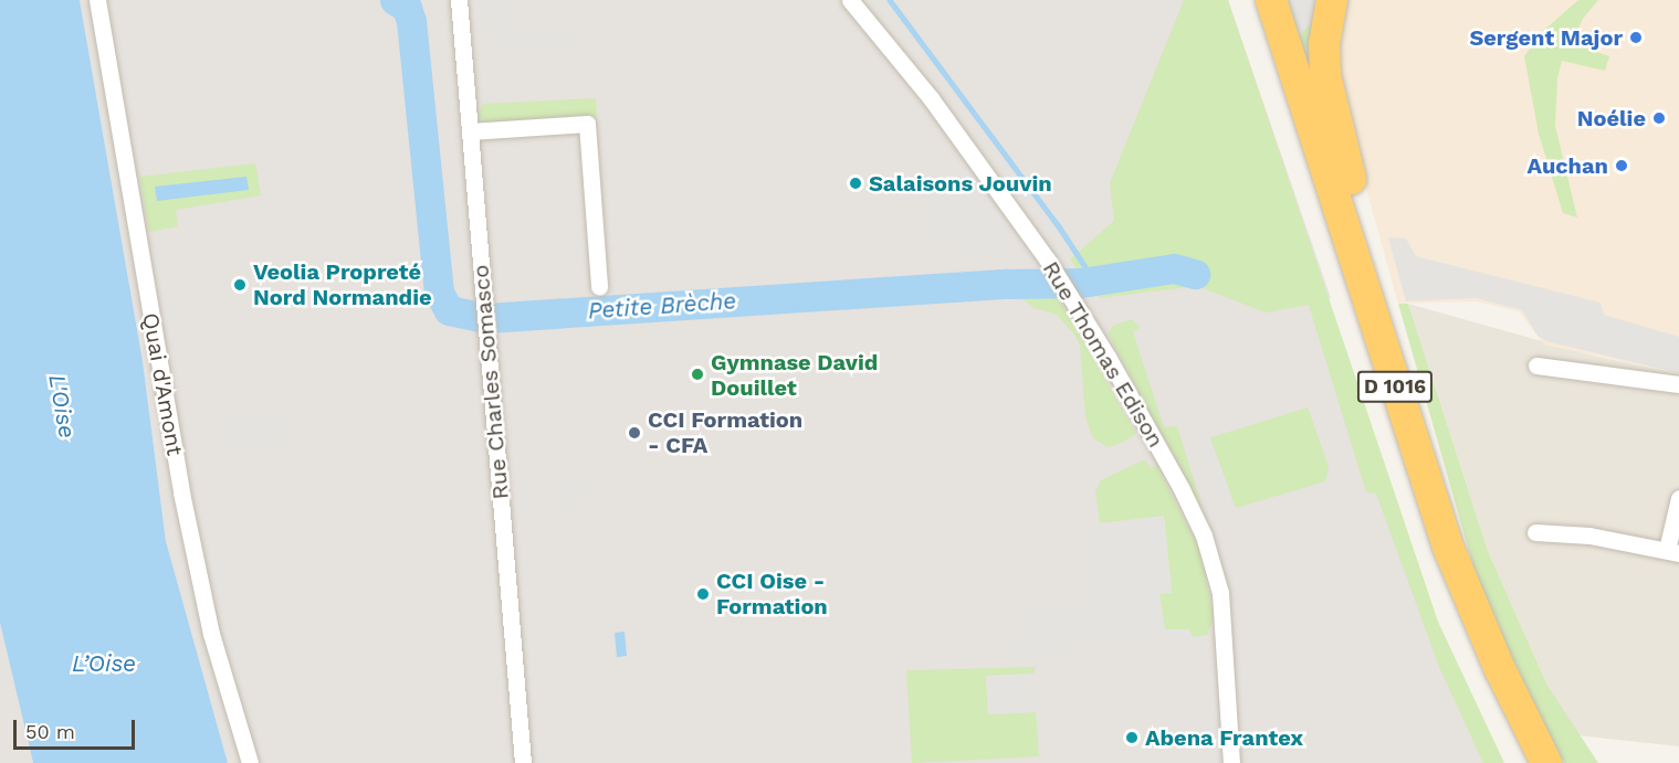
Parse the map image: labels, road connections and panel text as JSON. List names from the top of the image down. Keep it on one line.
{"streets":{"highway":["D 1016"],"street":["Rue Thomas Edison","Rue Charles Somasco","Quai d'Amont"]},"water":["Petite Brèche","L'Oise","L’Oise"],"places":["Sergent Major","Noélie","Auchan","Salaisons Jouvin","Veolia Propreté Nord Normandie","Gymnase David Douillet","CCI Formation - CFA","CCI Oise - Formation","Abena Frantex"],"scale_bar":"50 m"}
